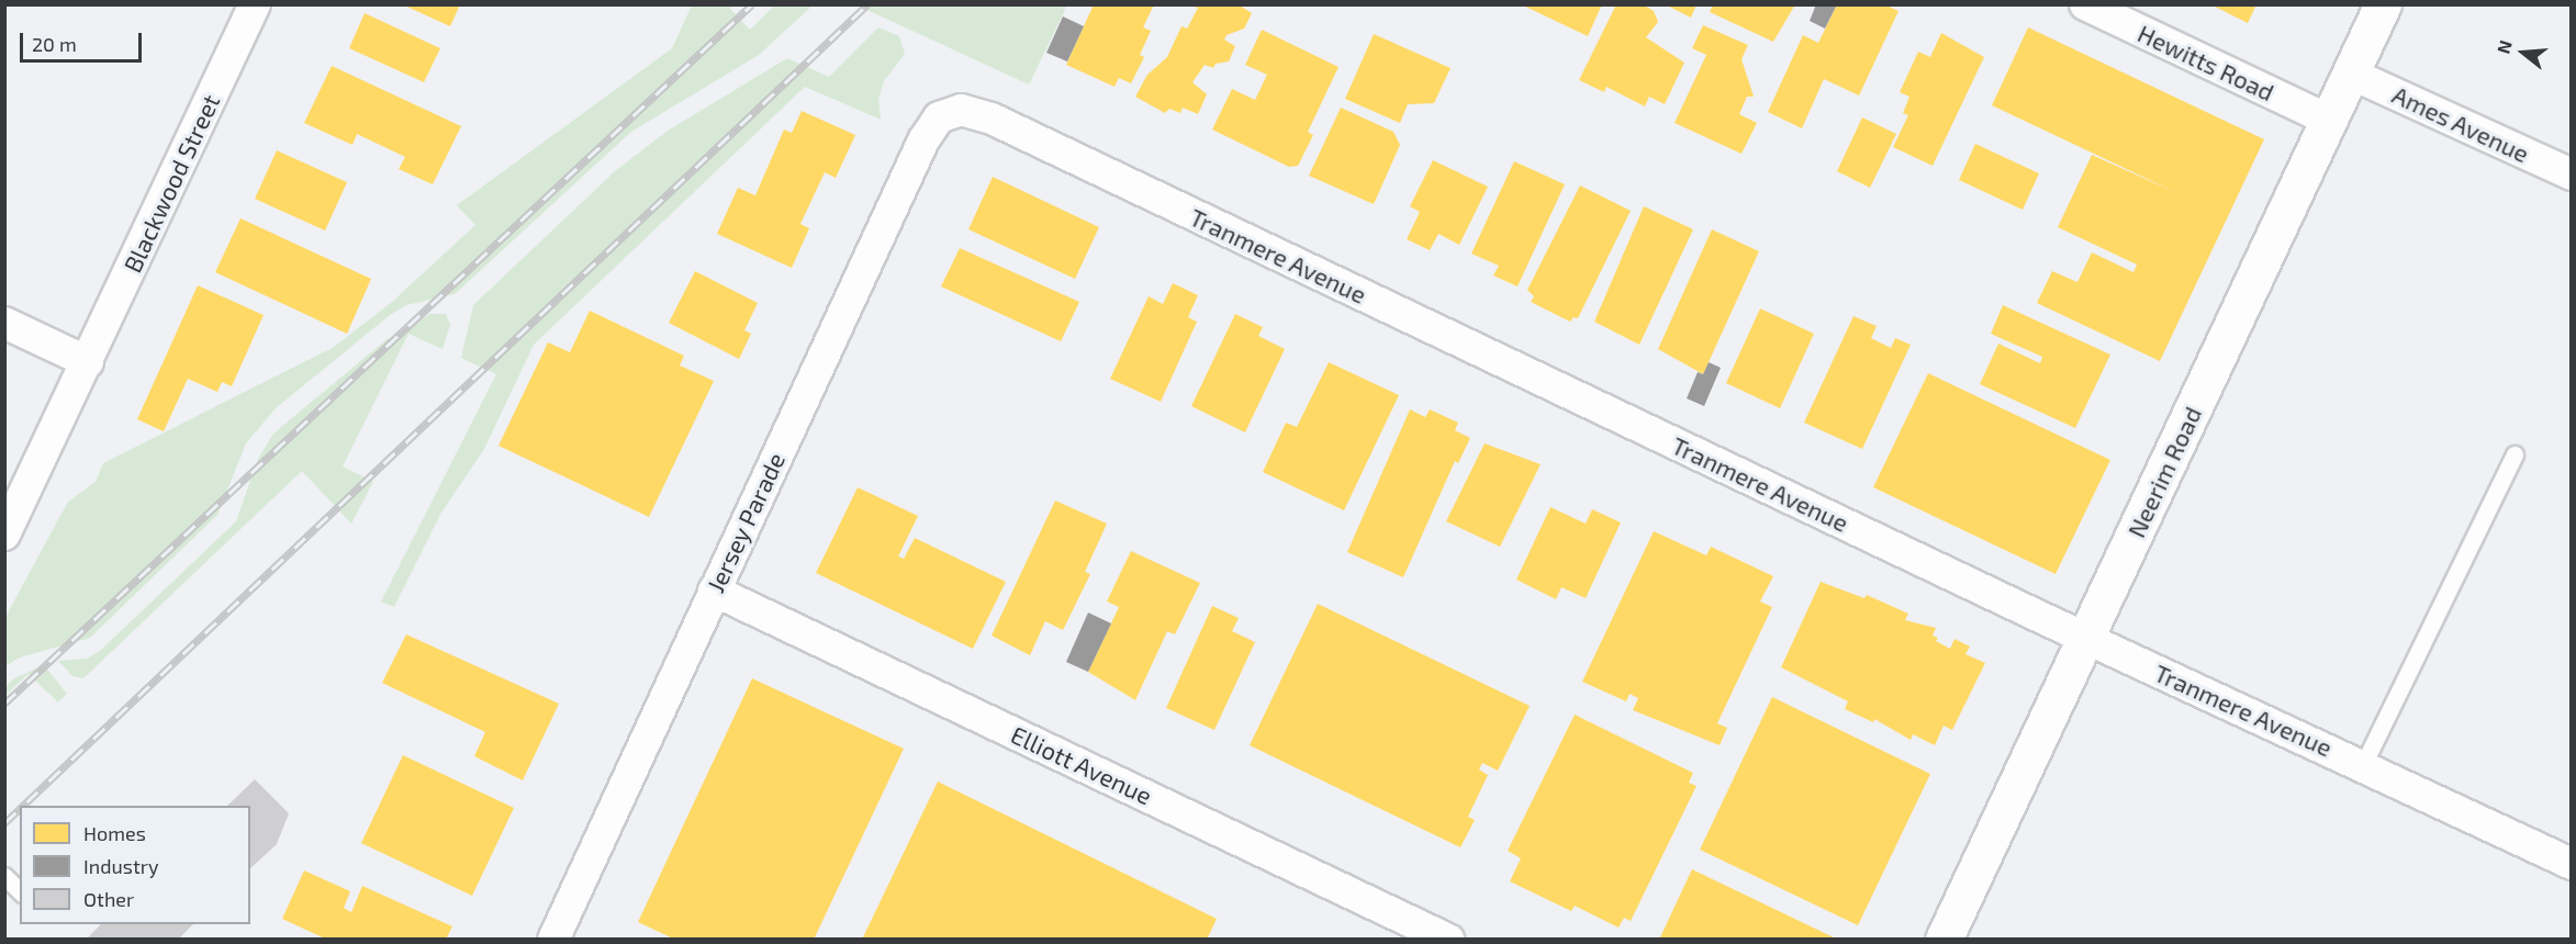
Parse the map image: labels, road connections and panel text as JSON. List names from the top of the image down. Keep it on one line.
{"streets":{"main road":["Neerim Road"],"street":["Hewitts Road","Ames Avenue","Blackwood Street","Tranmere Avenue","Jersey Parade","Elliott Avenue"]},"crossings":[["Hewitts Road","Neerim Road"],["Ames Avenue","Neerim Road"],["Tranmere Avenue","Neerim Road"],["Tranmere Avenue","Jersey Parade"],["Jersey Parade","Elliott Avenue"]],"legend":["Homes","Industry","Other"],"scale_bar":"20 m","north":"left"}
